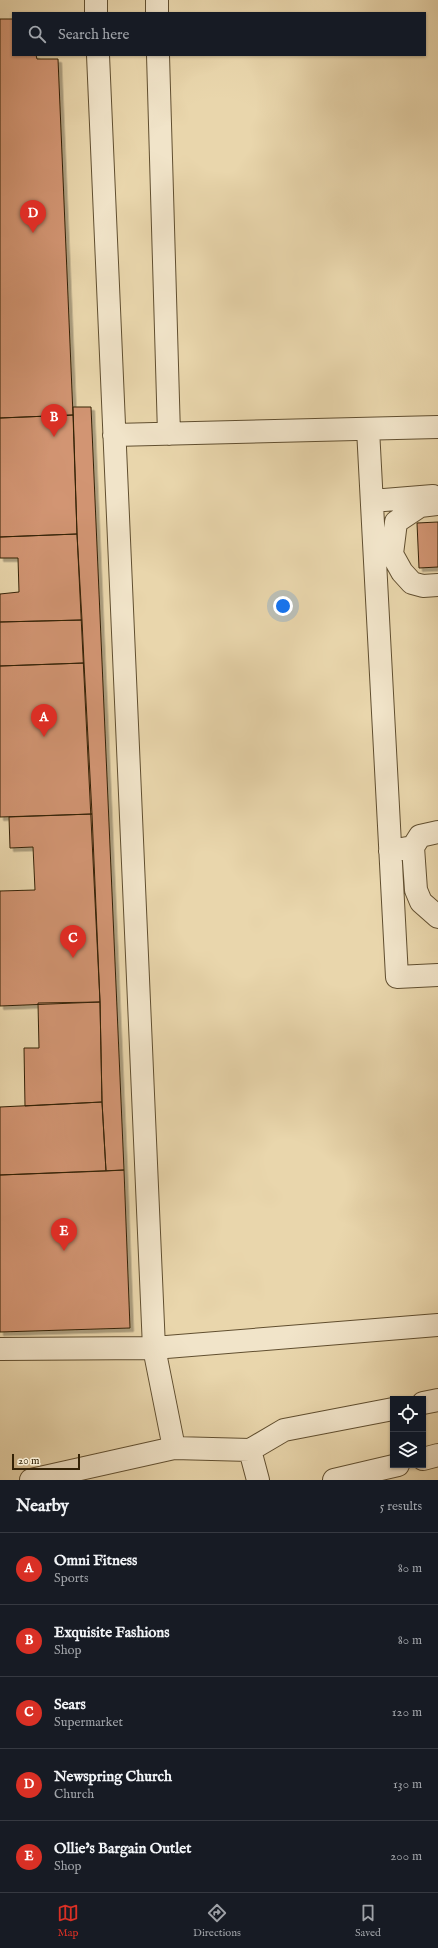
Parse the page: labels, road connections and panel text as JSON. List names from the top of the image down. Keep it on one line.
{"scale_bar":"20 m","page":{"search":"Search here","pins":["D","B","A","C","E"],"scale":"20 m","heading":["Nearby","5 results"],"list":[{"mark":"A","name":"Omni Fitness","note":"Sports","value":"80 m"},{"mark":"B","name":"Exquisite Fashions","note":"Shop","value":"80 m"},{"mark":"C","name":"Sears","note":"Supermarket","value":"120 m"},{"mark":"D","name":"Newspring Church","note":"Church","value":"130 m"},{"mark":"E","name":"Ollie's Bargain Outlet","note":"Shop","value":"200 m"}],"nav":["Map","Directions","Saved"]}}
